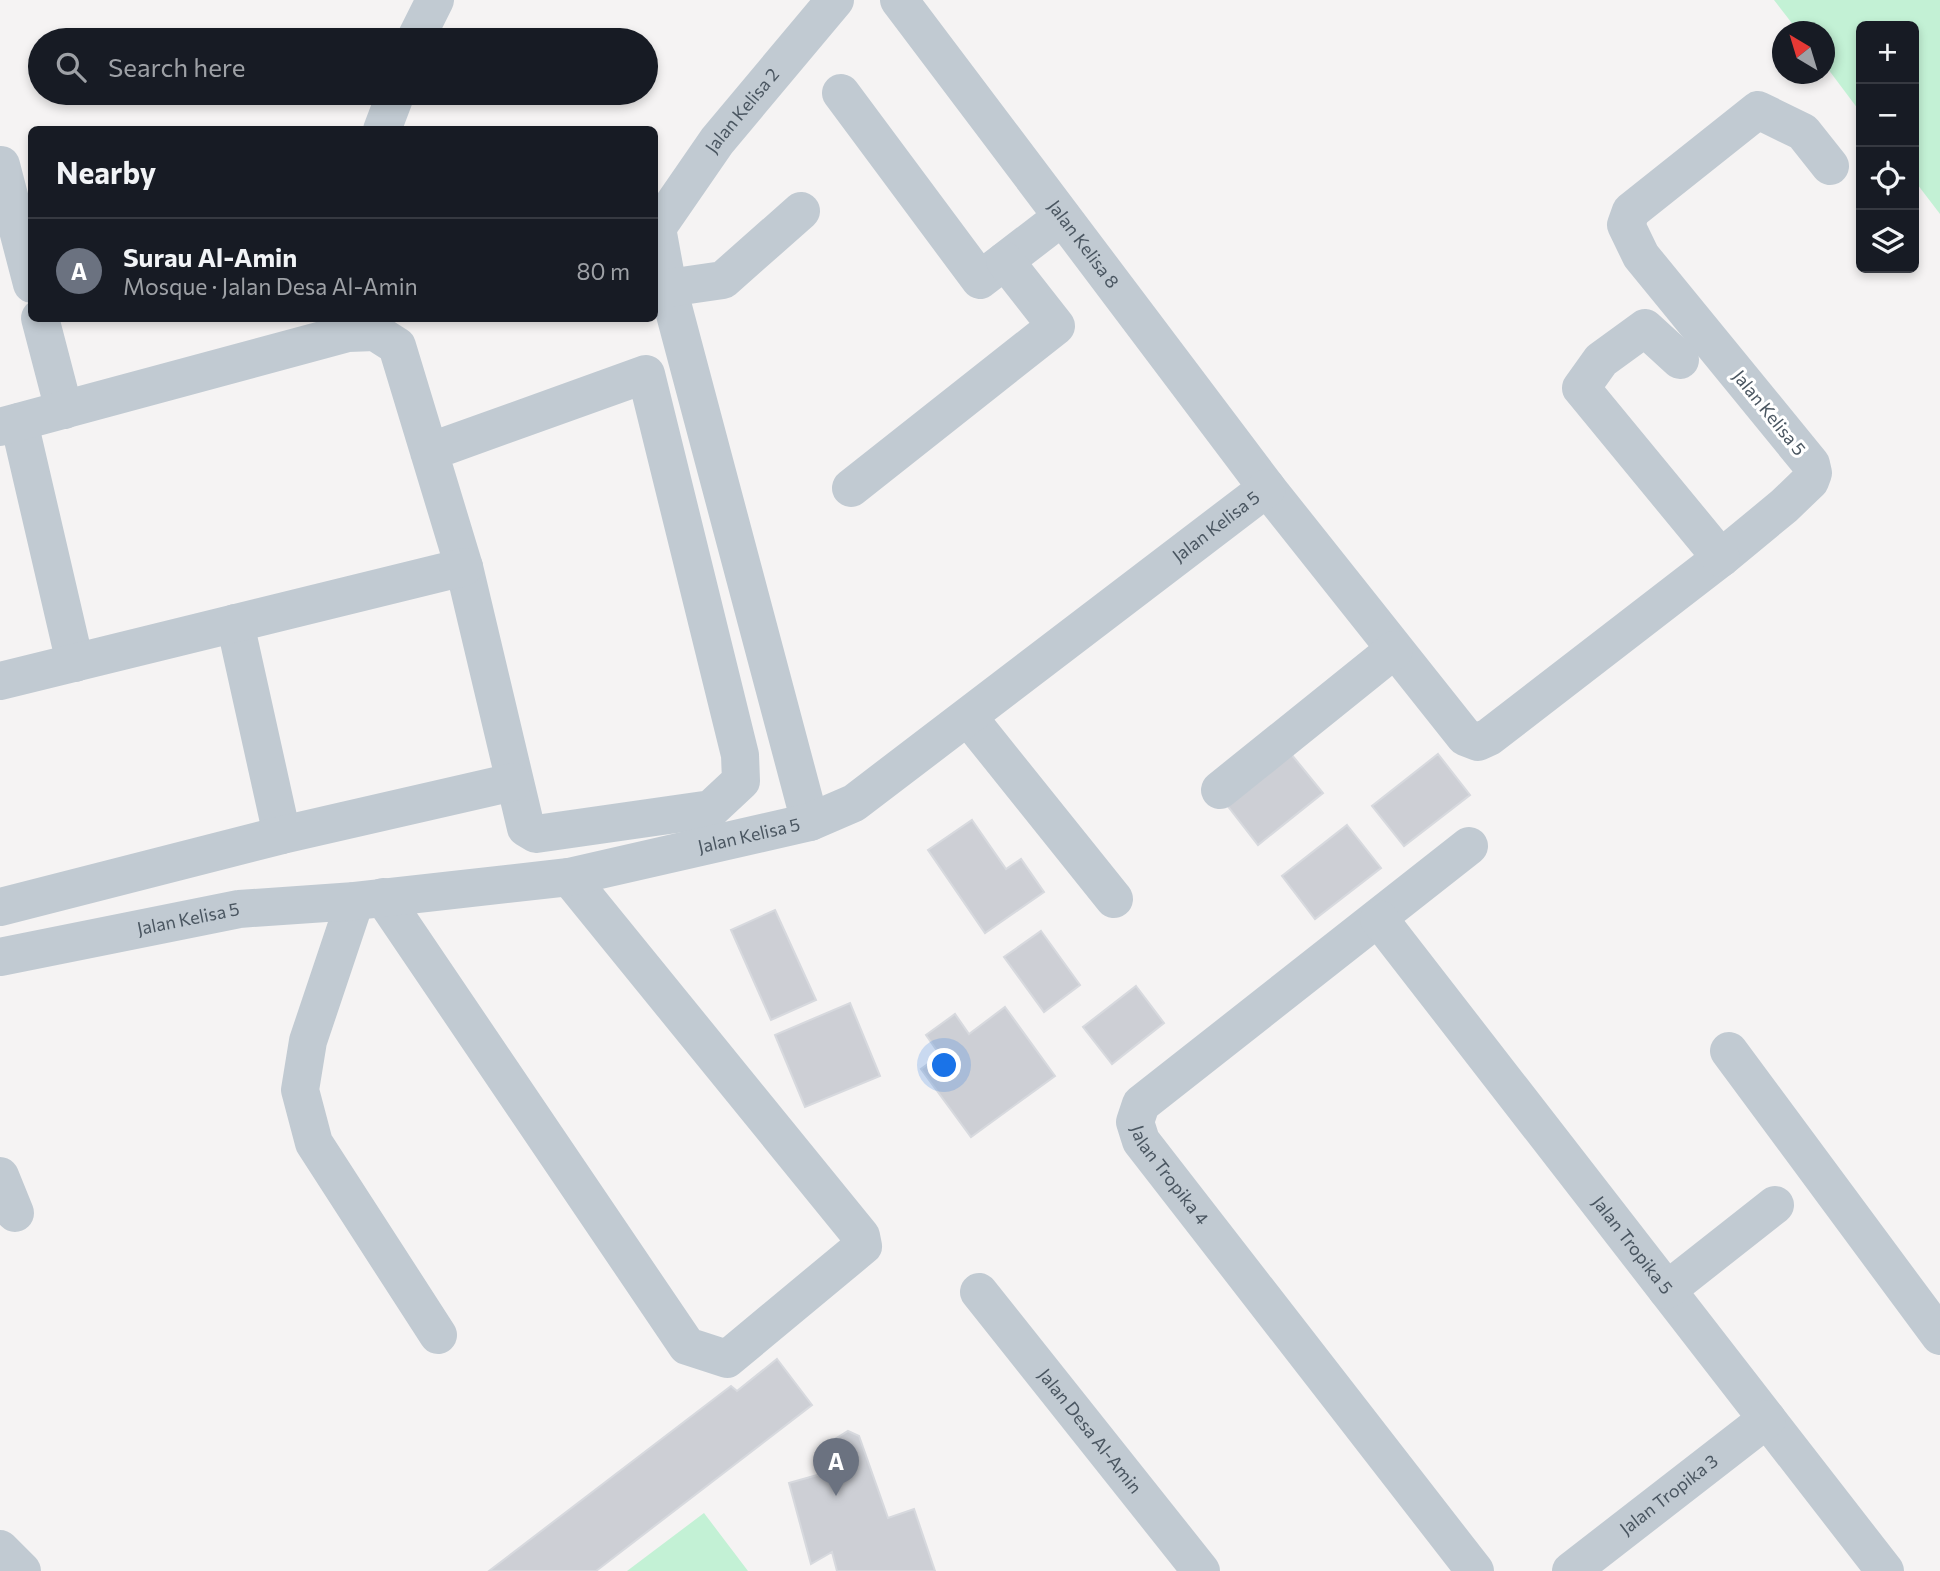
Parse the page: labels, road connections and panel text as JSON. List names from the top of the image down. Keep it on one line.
{"streets":{"street":["Jalan Kelisa 2","Jalan Kelisa 8","Jalan Kelisa 5","Jalan Tropika 4","Jalan Tropika 5","Jalan Desa Al-Amin","Jalan Tropika 3"]},"crossings":[["Jalan Kelisa 8","Jalan Kelisa 5"],["Jalan Tropika 4","Jalan Tropika 5"],["Jalan Tropika 5","Jalan Tropika 3"]],"north":"top left","page":{"map_buttons":["+","−"],"search":"Search here","heading":"Nearby","list":[{"mark":"A","name":"Surau Al-Amin","note":"Mosque · Jalan Desa Al-Amin","value":"80 m"}],"pins":"A"}}
